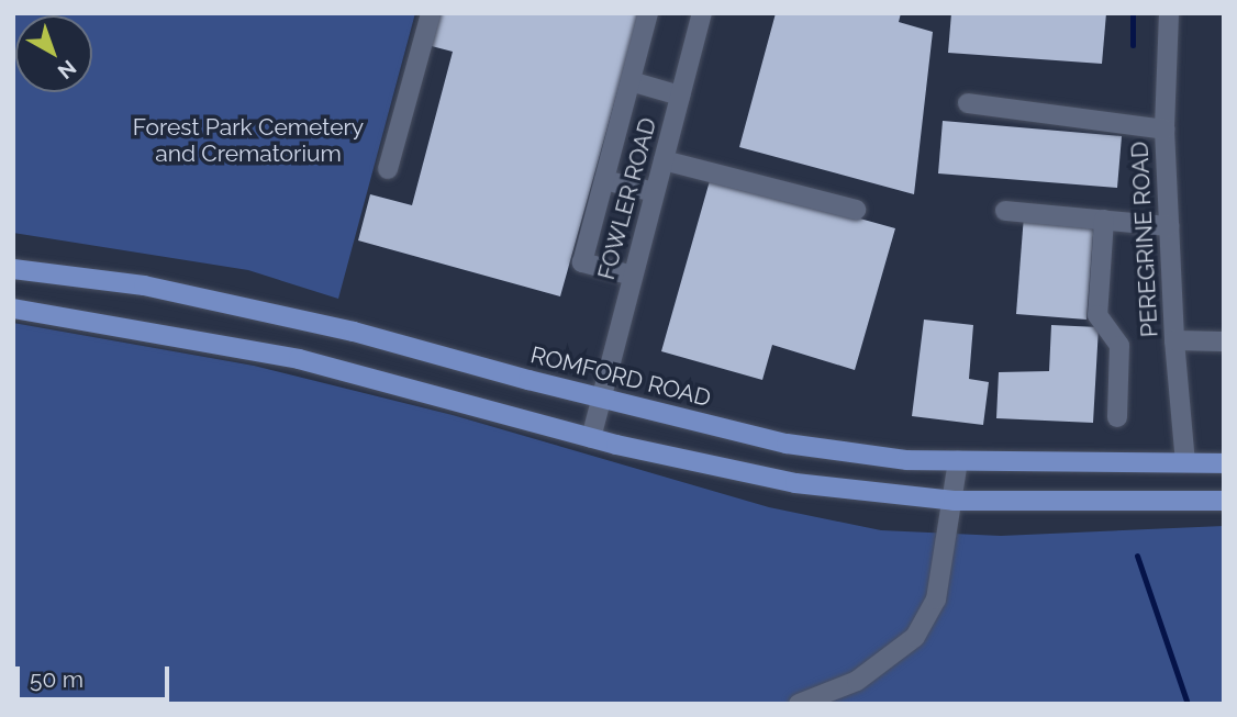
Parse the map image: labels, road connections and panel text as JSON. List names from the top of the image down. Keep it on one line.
{"streets":{"main road":["ROMFORD ROAD"],"street":["FOWLER ROAD","PEREGRINE ROAD"]},"crossings":[["FOWLER ROAD","ROMFORD ROAD"],["PEREGRINE ROAD","ROMFORD ROAD"]],"parks":["Forest Park Cemetery and Crematorium"],"scale_bar":"50 m","north":"bottom right"}
